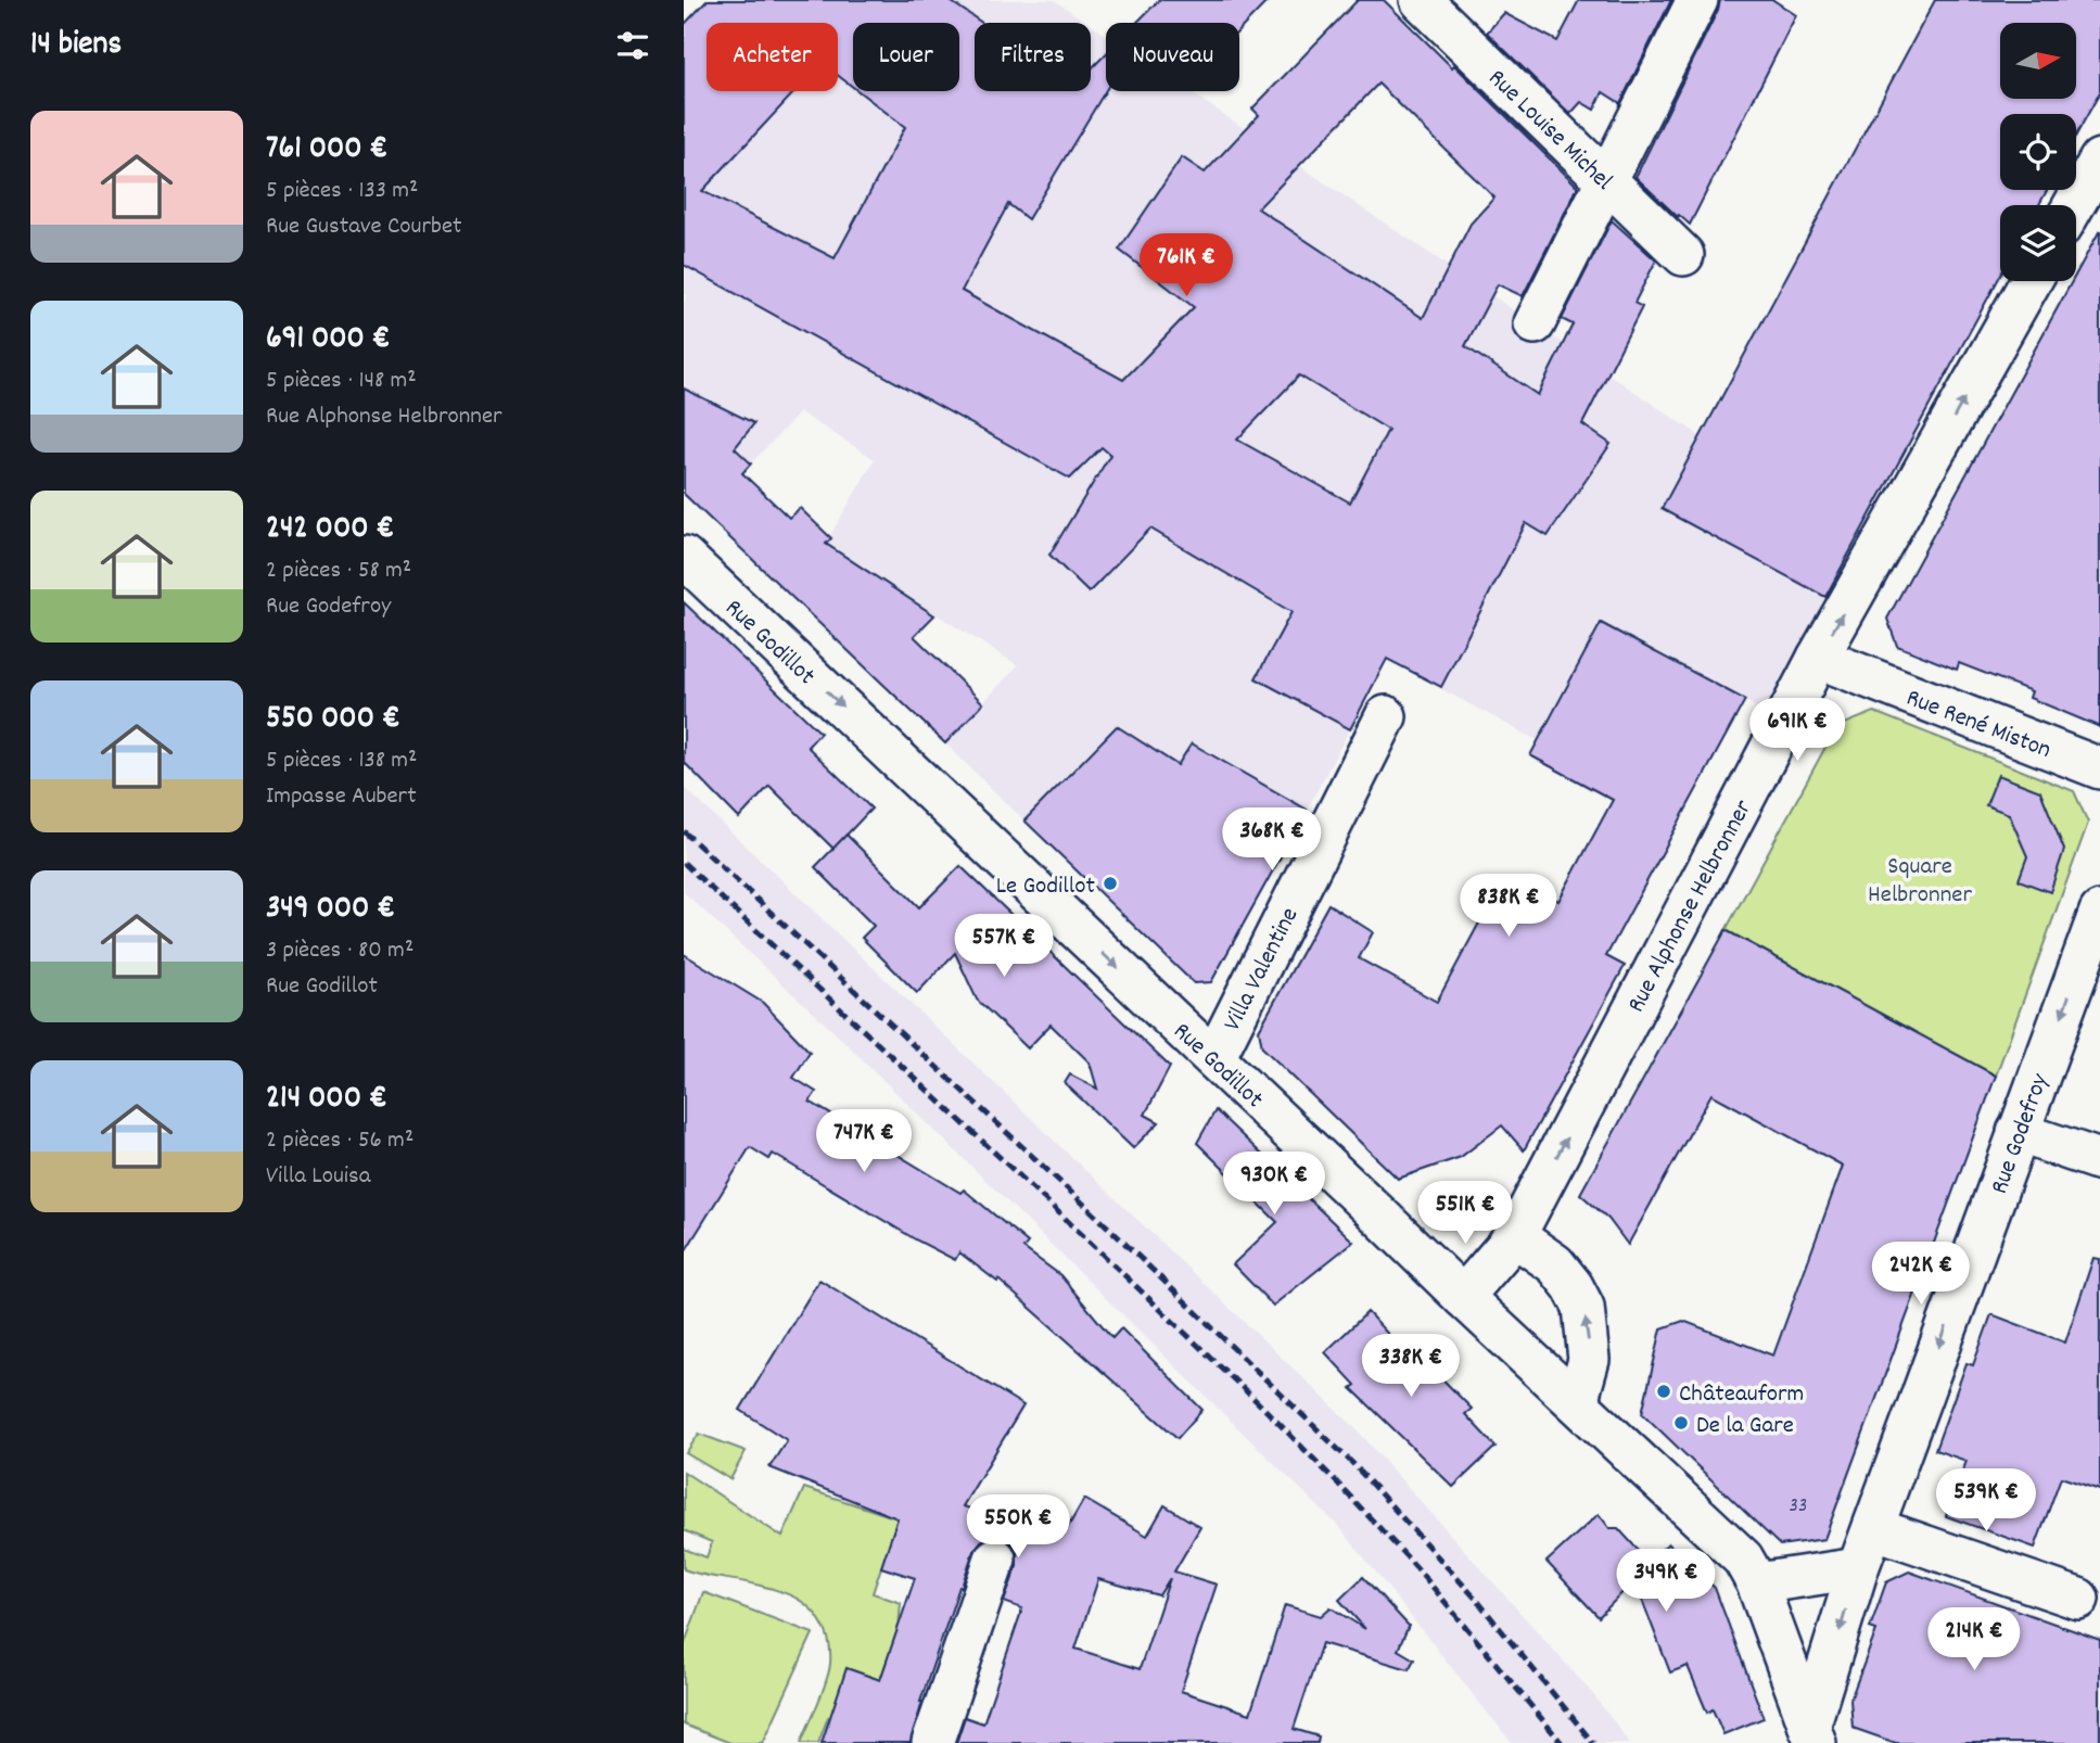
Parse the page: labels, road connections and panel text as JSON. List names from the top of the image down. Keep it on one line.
{"streets":{"street":["Rue Louise Michel","Rue Godillot","Rue René Miston","Rue Alphonse Helbronner","Villa Valentine","Rue Godefroy"]},"crossings":[["Rue Godillot","Rue Alphonse Helbronner"],["Rue Godillot","Villa Valentine"],["Rue Godillot","Rue Godefroy"],["Rue René Miston","Rue Alphonse Helbronner"]],"one_way":["Rue Godillot","Rue Alphonse Helbronner","Rue Godefroy"],"parks":["Square Helbronner"],"places":["Le Godillot","Châteauform","De la Gare"],"house_numbers":["33"],"north":"right","page":{"heading":"14 biens","chip":["Acheter","Louer","Filtres","Nouveau"],"list":[{"name":"761 000 €","note":"5 pièces · 133 m² · Rue Gustave Courbet"},{"name":"691 000 €","note":"5 pièces · 148 m² · Rue Alphonse Helbronner"},{"name":"242 000 €","note":"2 pièces · 58 m² · Rue Godefroy"},{"name":"550 000 €","note":"5 pièces · 138 m² · Impasse Aubert"},{"name":"349 000 €","note":"3 pièces · 80 m² · Rue Godillot"},{"name":"214 000 €","note":"2 pièces · 56 m² · Villa Louisa"}],"price":["761K €","691K €","368K €","838K €","557K €","747K €","930K €","551K €","242K €","338K €","539K €","550K €","349K €","214K €"]}}
